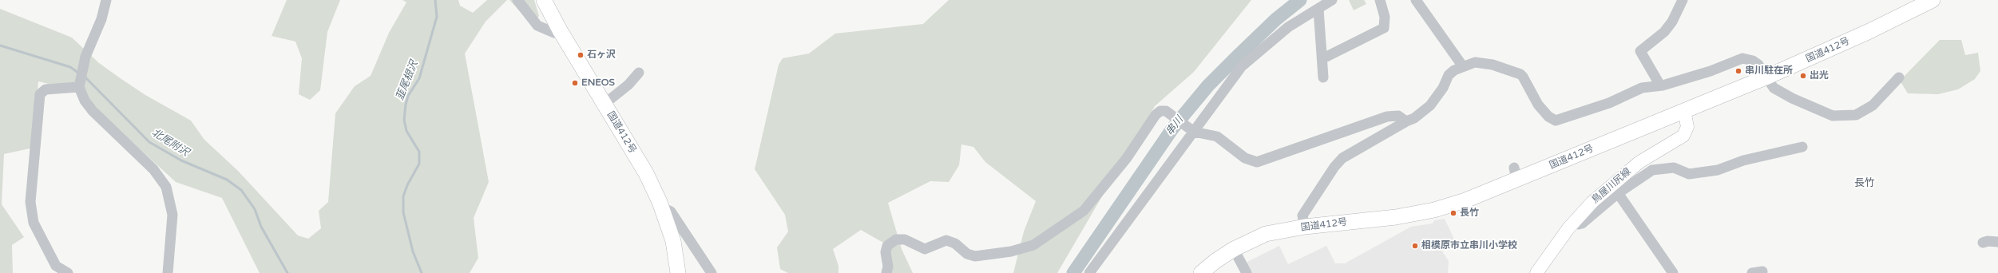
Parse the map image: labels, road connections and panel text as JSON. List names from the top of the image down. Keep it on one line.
{"streets":{"highway":["国道412号"],"main road":["鳥屋川尻線"]},"crossings":[["国道412号","鳥屋川尻線"]],"districts":["長竹"],"water":["韮尾根沢","串川","北尾附沢"],"places":["石ヶ沢","串川駐在所","出光","ENEOS","長竹","相模原市立串川小学校"]}
